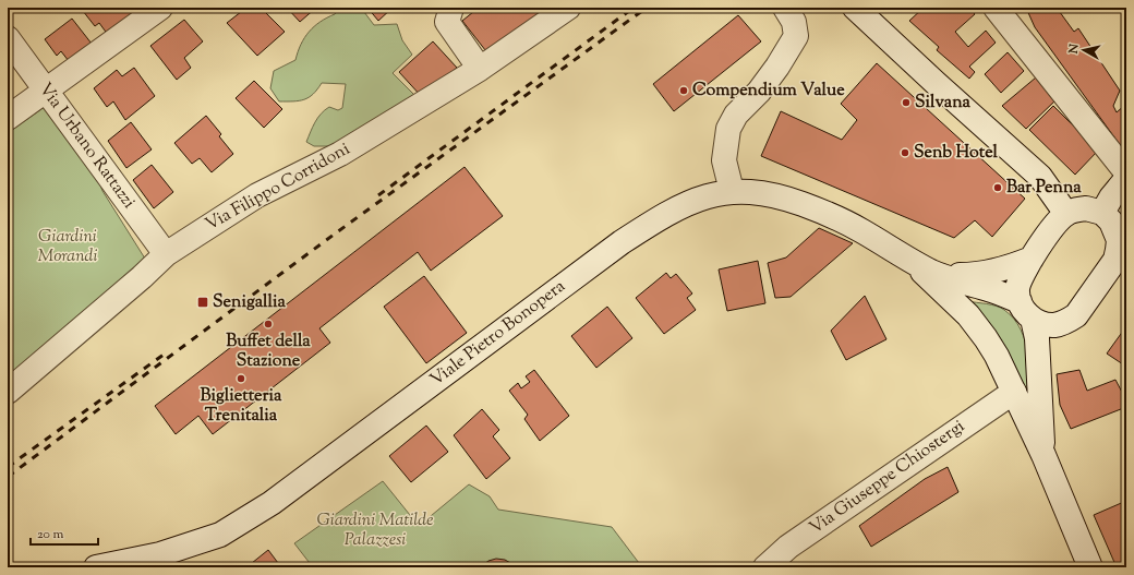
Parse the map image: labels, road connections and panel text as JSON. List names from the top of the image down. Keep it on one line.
{"streets":{"street":["Via Urbano Rattazzi","Via Filippo Corridoni","Viale Pietro Bonopera","Via Giuseppe Chiostergi"]},"crossings":[["Via Urbano Rattazzi","Via Filippo Corridoni"],["Viale Pietro Bonopera","Via Giuseppe Chiostergi"]],"parks":["Giardini Morandi","Giardini Matilde Palazzesi"],"places":{"other":["Compendium Value","Silvana","Senb Hotel","Bar Penna","Buffet della Stazione","Biglietteria Trenitalia"],"transit":["Senigallia"]},"scale_bar":"20 m","north":"left"}
